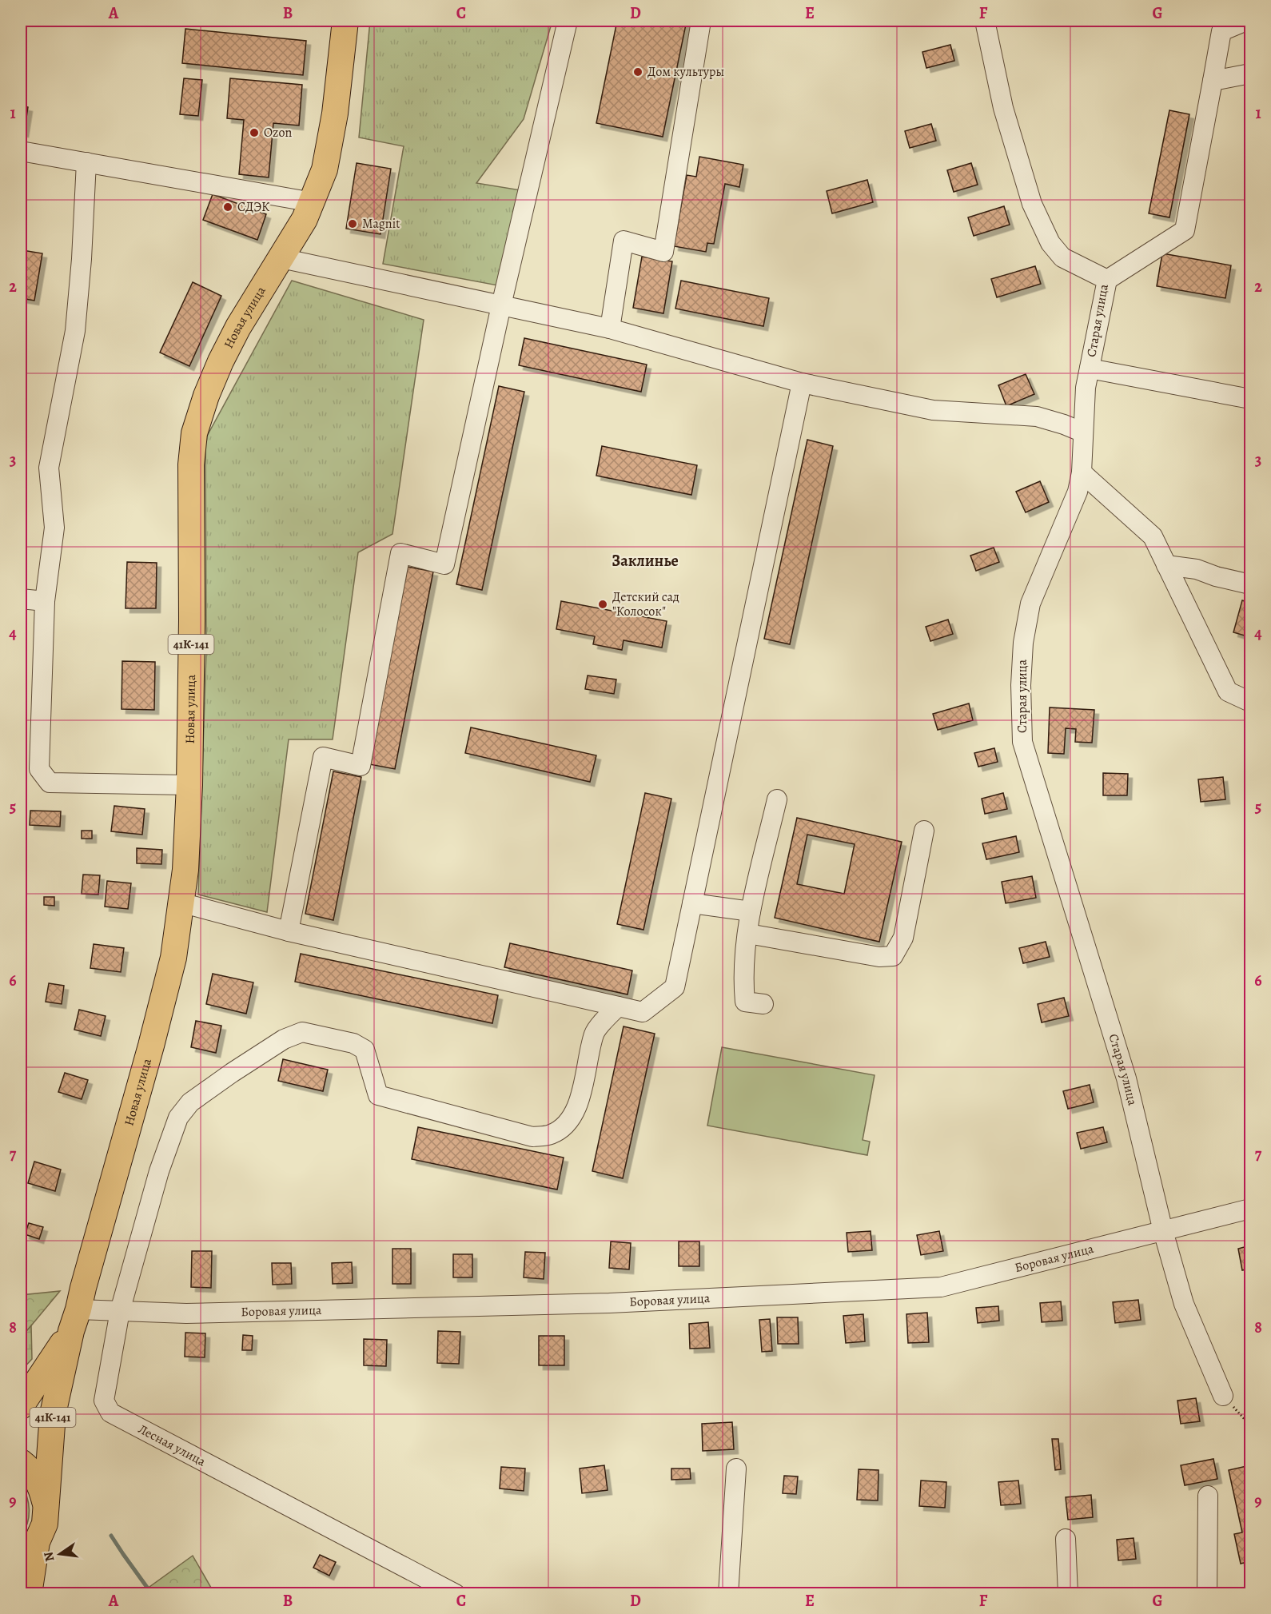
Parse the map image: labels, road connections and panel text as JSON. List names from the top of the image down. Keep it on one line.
{"streets":{"main road":["Новая улица","41К-141"],"street":["Старая улица","Боровая улица","Лесная улица"]},"crossings":[["Новая улица","41К-141"],["Новая улица","Боровая улица"],["Старая улица","Боровая улица"],["41К-141","Боровая улица"],["Боровая улица","Лесная улица"]],"districts":["Заклинье"],"places":["Дом культуры","Ozon","СДЭК","Magnit","Детский сад \"Колосок\""],"north":"left","grid":{"columns":["A","B","C","D","E","F","G"],"rows":["1","2","3","4","5","6","7","8","9"]}}
